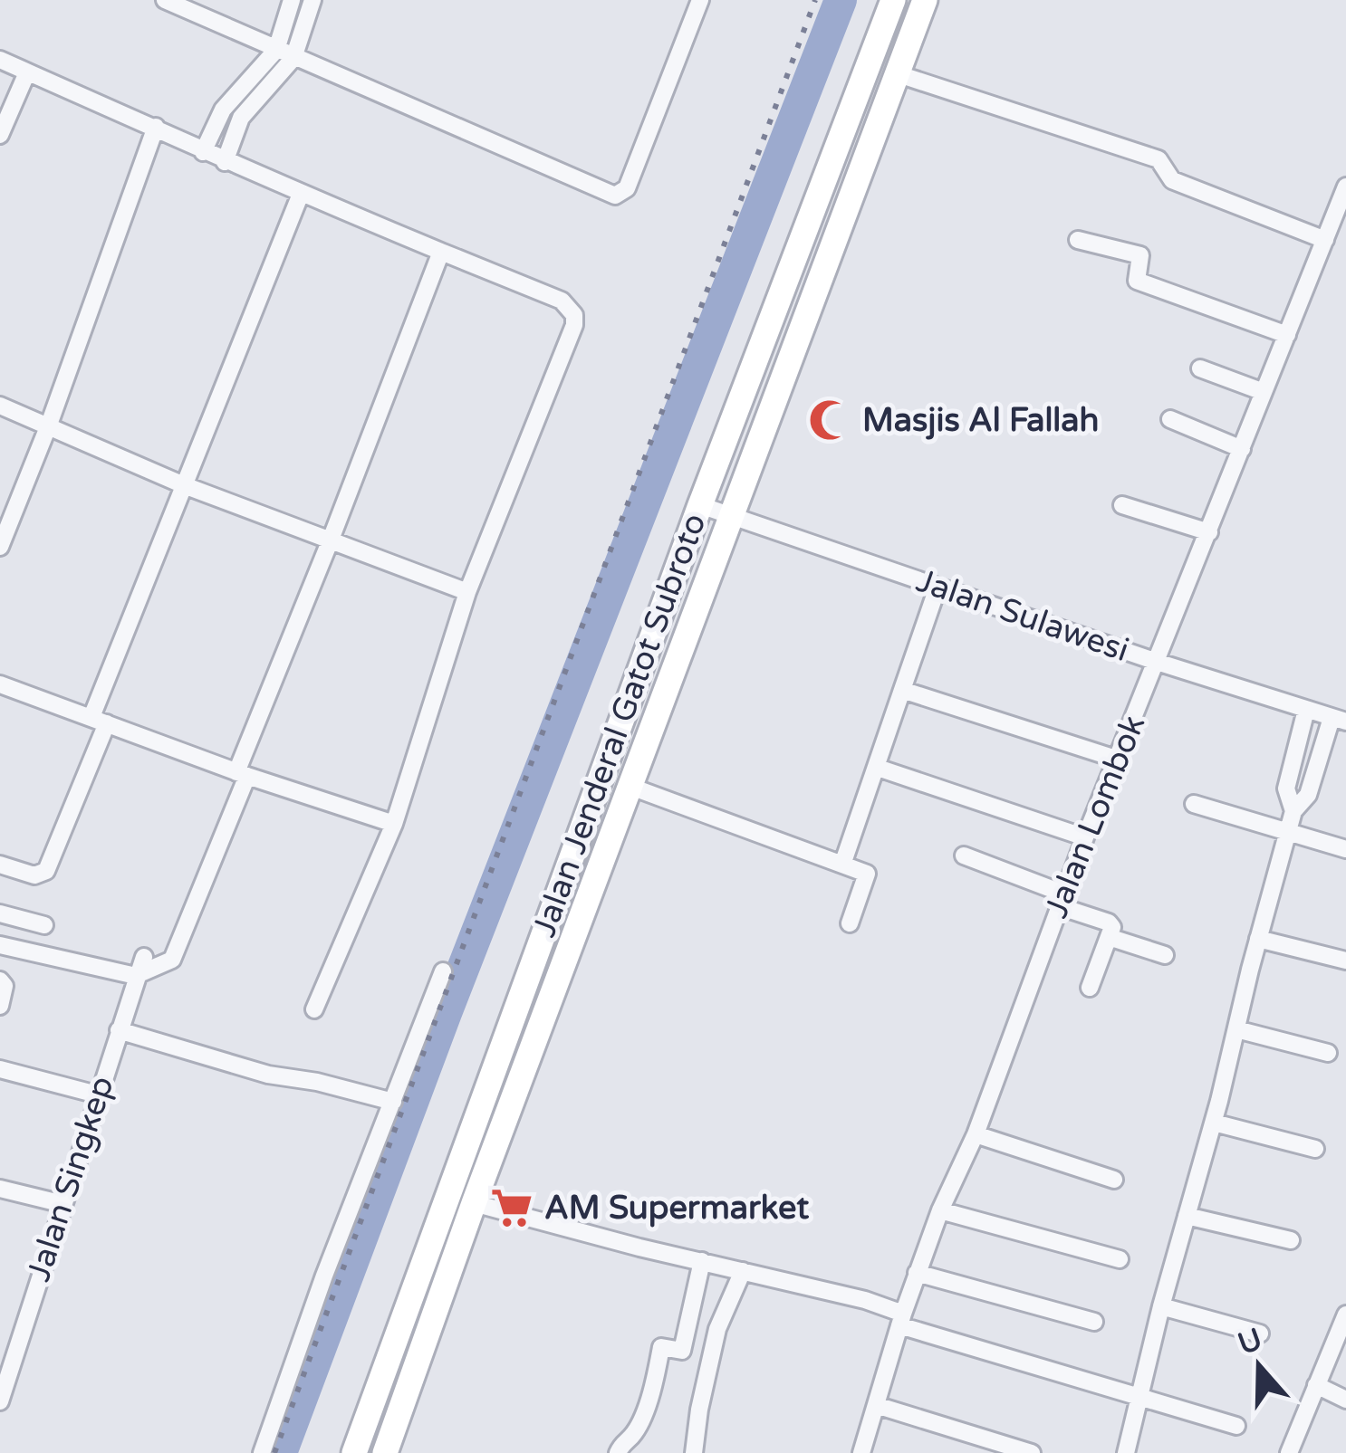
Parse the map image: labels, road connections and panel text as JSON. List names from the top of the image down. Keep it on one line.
{"streets":{"main road":["Jalan Jenderal Gatot Subroto"],"street":["Jalan Sulawesi","Jalan Lombok","Jalan Singkep"]},"crossings":[["Jalan Sulawesi","Jalan Jenderal Gatot Subroto"],["Jalan Sulawesi","Jalan Lombok"]],"places":{"mosque":["Masjis Al Fallah"],"supermarket":["AM Supermarket"]},"north":"top"}
